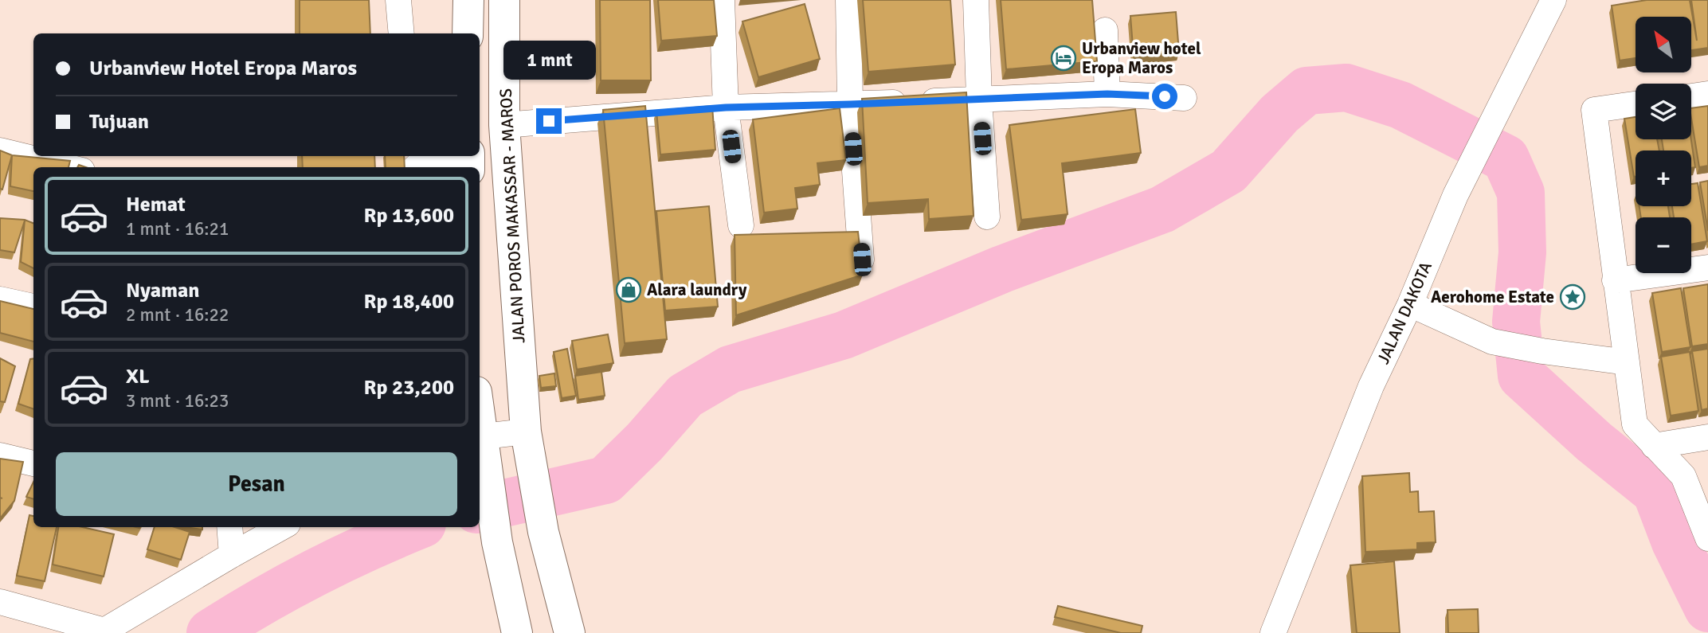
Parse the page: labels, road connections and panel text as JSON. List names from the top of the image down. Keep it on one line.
{"streets":{"highway":["JALAN POROS MAKASSAR - MAROS"],"street":["JALAN DAKOTA"]},"places":{"hotel":["Urbanview hotel Eropa Maros"],"shop":["Alara laundry"],"place":["Aerohome Estate"]},"north":"top left","page":{"map_buttons":["+","−"],"banner":["Urbanview Hotel Eropa Maros","Tujuan"],"bubble":"1 mnt","list":[{"name":"Hemat","note":"1 mnt · 16:21","value":"Rp 13,600"},{"name":"Nyaman","note":"2 mnt · 16:22","value":"Rp 18,400"},{"name":"XL","note":"3 mnt · 16:23","value":"Rp 23,200"}],"buttons":"Pesan"}}
